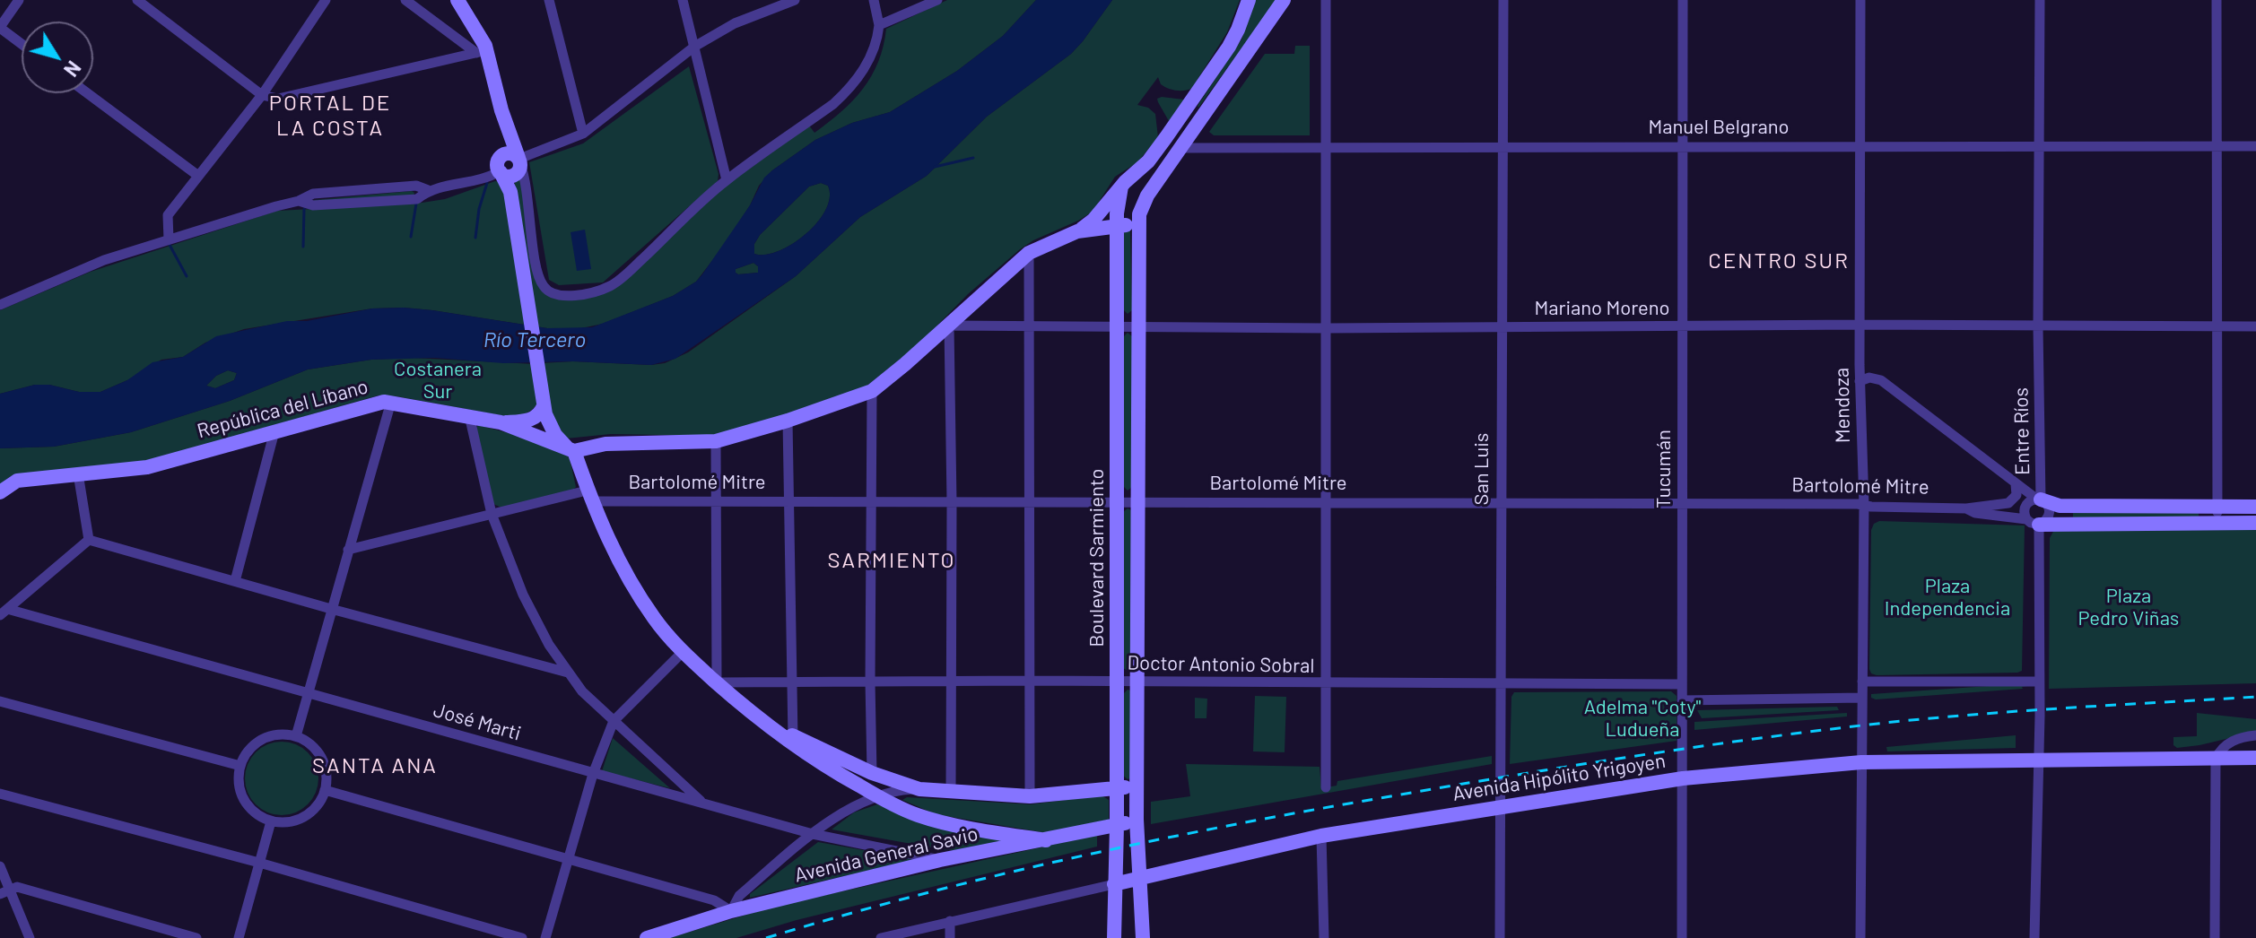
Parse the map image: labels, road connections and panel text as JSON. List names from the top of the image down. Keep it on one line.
{"streets":{"main road":["República del Líbano","Bartolomé Mitre","Boulevard Sarmiento","Avenida Hipólito Yrigoyen","Avenida General Savio"],"street":["Manuel Belgrano","Mariano Moreno","Mendoza","Entre Ríos","San Luis","Tucumán","Doctor Antonio Sobral","José Marti"]},"crossings":[["Manuel Belgrano","Mendoza"],["Manuel Belgrano","Entre Ríos"],["Manuel Belgrano","San Luis"],["Manuel Belgrano","Tucumán"],["Mariano Moreno","Mendoza"],["Mariano Moreno","Entre Ríos"],["Mariano Moreno","San Luis"],["Mariano Moreno","Tucumán"],["Mariano Moreno","Boulevard Sarmiento"],["Mendoza","Bartolomé Mitre"],["Mendoza","Avenida Hipólito Yrigoyen"],["Entre Ríos","Bartolomé Mitre"],["Entre Ríos","Avenida Hipólito Yrigoyen"],["San Luis","Bartolomé Mitre"],["San Luis","Doctor Antonio Sobral"],["San Luis","Avenida Hipólito Yrigoyen"],["Tucumán","Bartolomé Mitre"],["Tucumán","Doctor Antonio Sobral"],["Tucumán","Avenida Hipólito Yrigoyen"],["Bartolomé Mitre","Boulevard Sarmiento"],["Boulevard Sarmiento","Doctor Antonio Sobral"],["Boulevard Sarmiento","Avenida Hipólito Yrigoyen"],["Boulevard Sarmiento","Avenida General Savio"],["José Marti","Avenida General Savio"]],"districts":["PORTAL DE LA COSTA","CENTRO SUR","SARMIENTO","SANTA ANA"],"water":["Río Tercero"],"parks":["Costanera Sur","Plaza Independencia","Plaza Pedro Viñas","Adelma \"Coty\" Ludueña"],"north":"bottom right"}
